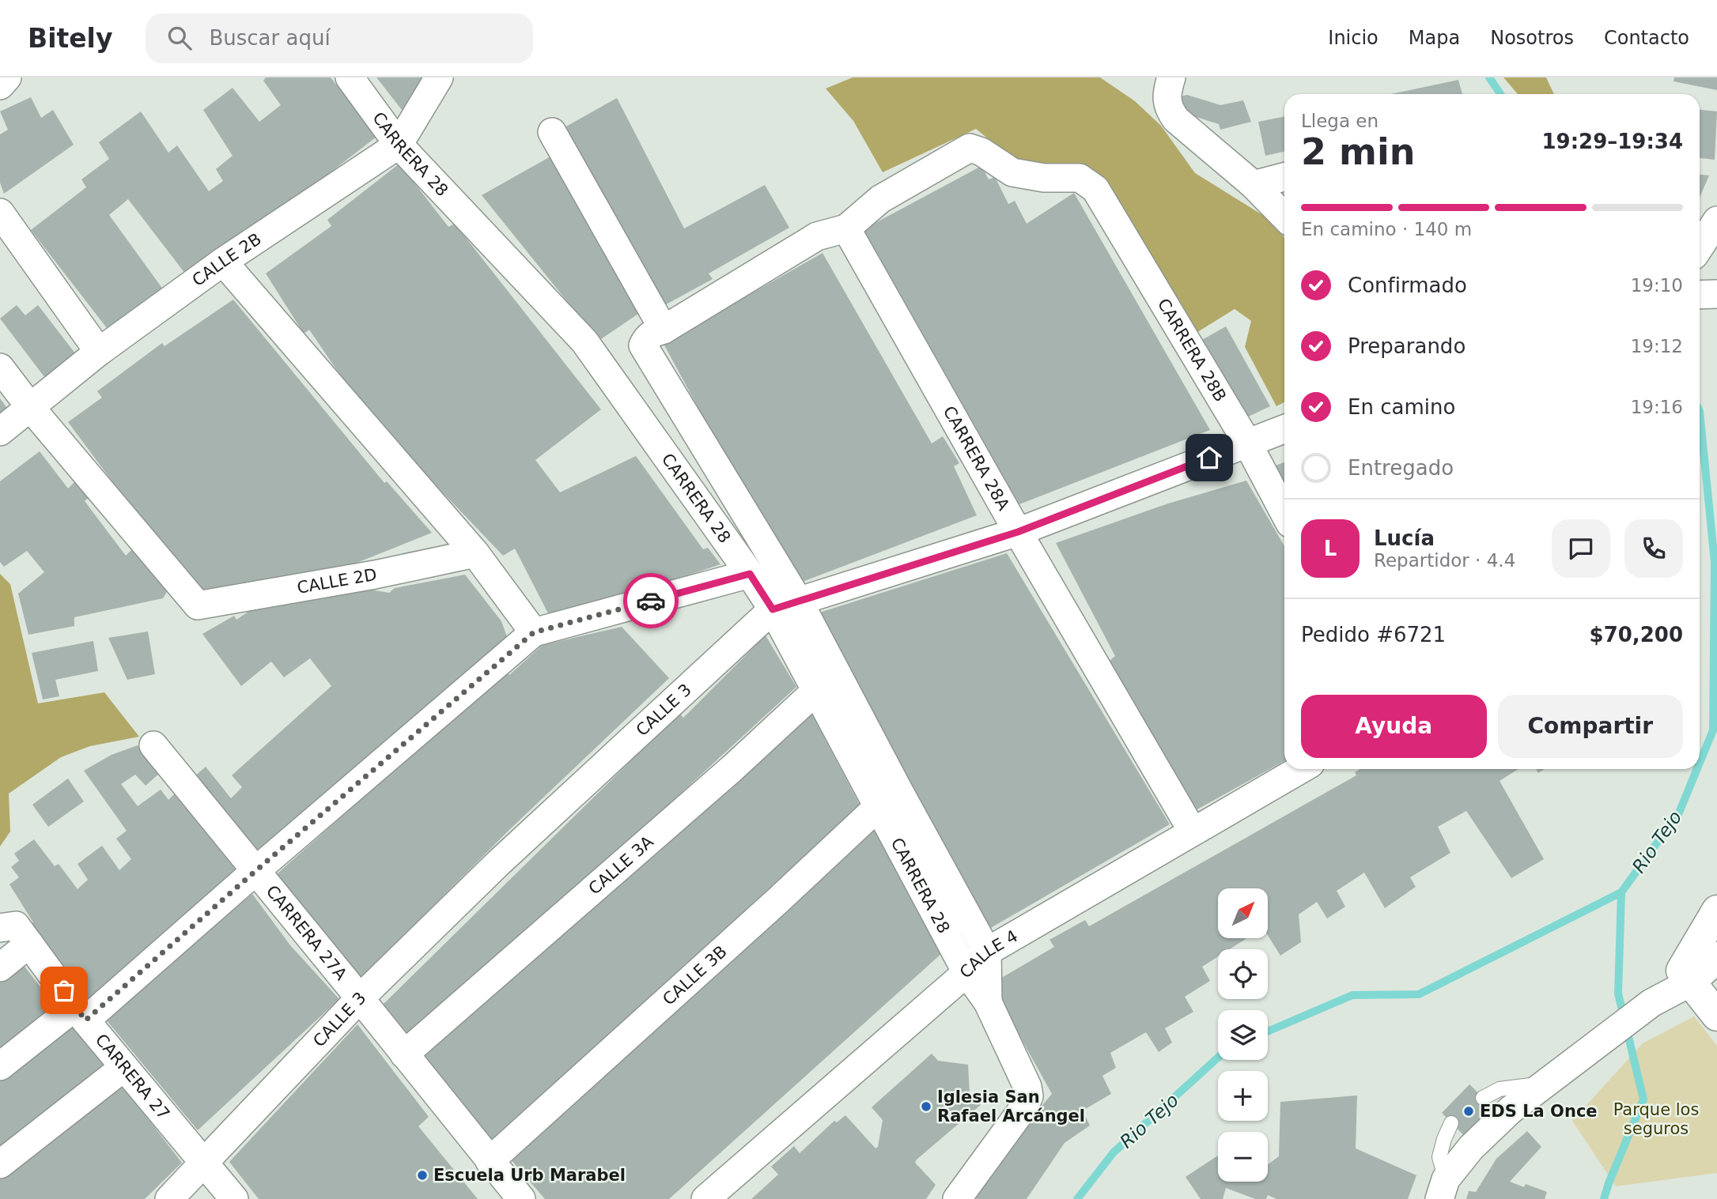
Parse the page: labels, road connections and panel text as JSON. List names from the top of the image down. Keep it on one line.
{"streets":{"street":["CARRERA 28","CALLE 2B","CARRERA 28B","CARRERA 28A","CALLE 2D","CALLE 3","CALLE 3A","CARRERA 27A","CALLE 4","CALLE 3B","CARRERA 27"]},"crossings":[["CARRERA 28","CALLE 2B"],["CARRERA 28","CALLE 3"],["CARRERA 28","CALLE 3A"],["CARRERA 28","CALLE 4"],["CARRERA 28","CALLE 3B"],["CALLE 2B","CALLE 2D"],["CARRERA 28B","CARRERA 28A"],["CARRERA 28B","CALLE 3"],["CARRERA 28A","CALLE 3"],["CARRERA 28A","CALLE 4"],["CALLE 3","CARRERA 27A"],["CALLE 3","CARRERA 27"],["CALLE 3A","CARRERA 27A"],["CARRERA 27A","CALLE 3B"]],"water":["Rio Tejo"],"parks":["Parque los seguros"],"places":["Iglesia San Rafael Arcángel","EDS La Once","Escuela Urb Marabel"],"north":"top right","page":{"header":"Bitely","search":"Buscar aquí","nav":["Inicio","Mapa","Nosotros","Contacto"],"heading":["2 min","Llega en","19:29–19:34"],"panel":["Lucía","Repartidor · 4.4","Pedido #6721","$70,200"],"bar":"En camino · 140 m","list":[["Confirmado","19:10"],["Preparando","19:12"],["En camino","19:16"],"Entregado"],"round":"L","buttons":["Ayuda","Compartir"],"map_buttons":["+","−"]}}
